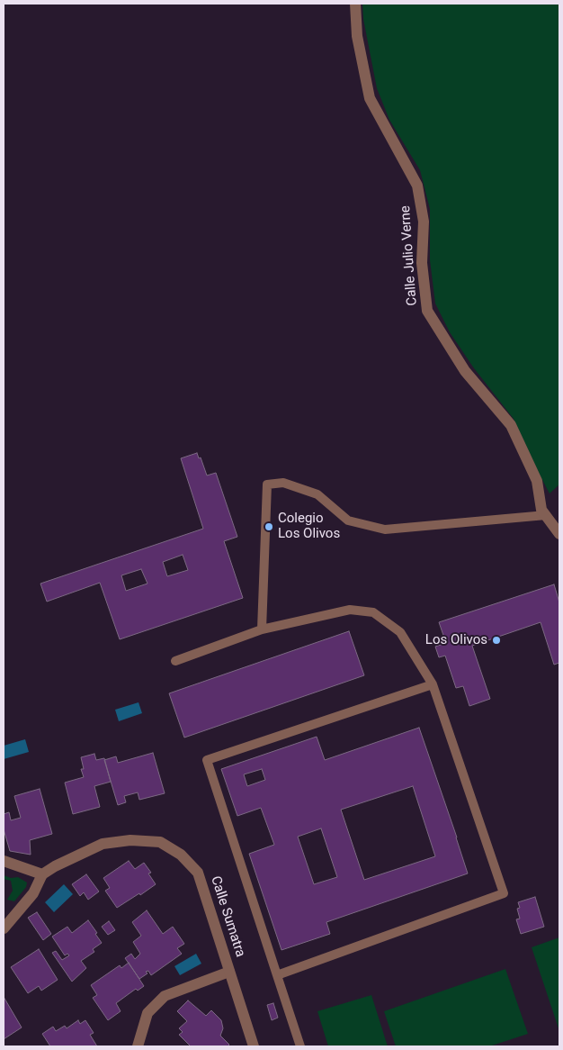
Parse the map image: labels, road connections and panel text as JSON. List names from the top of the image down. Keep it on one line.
{"streets":{"street":["Calle Julio Verne","Calle Sumatra"]},"places":["Colegio Los Olivos","Los Olivos"]}
